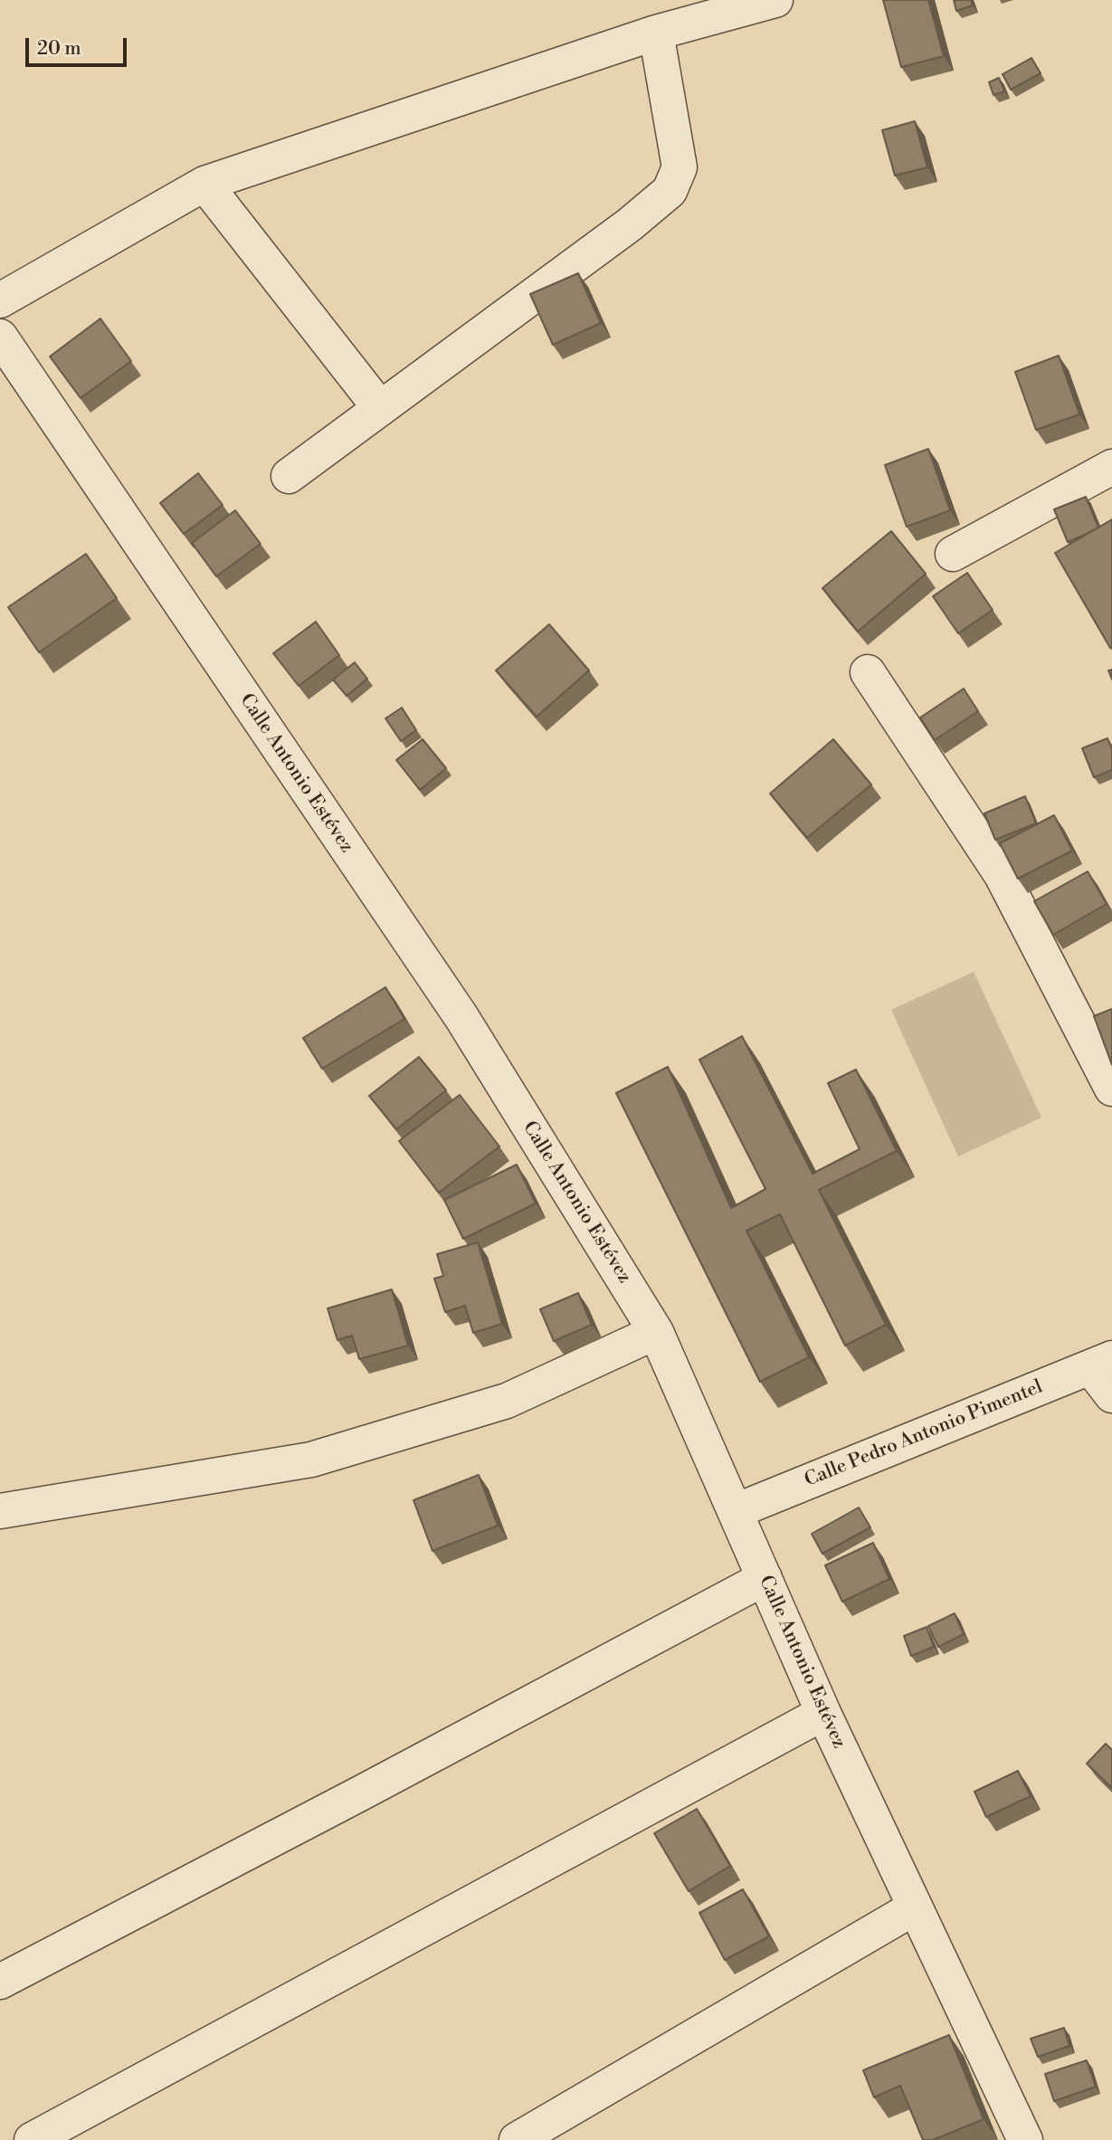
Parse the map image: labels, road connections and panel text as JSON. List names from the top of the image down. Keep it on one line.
{"streets":{"street":["Calle Antonio Estévez","Calle Pedro Antonio Pimentel"]},"crossings":[["Calle Antonio Estévez","Calle Pedro Antonio Pimentel"]],"scale_bar":"20 m"}
